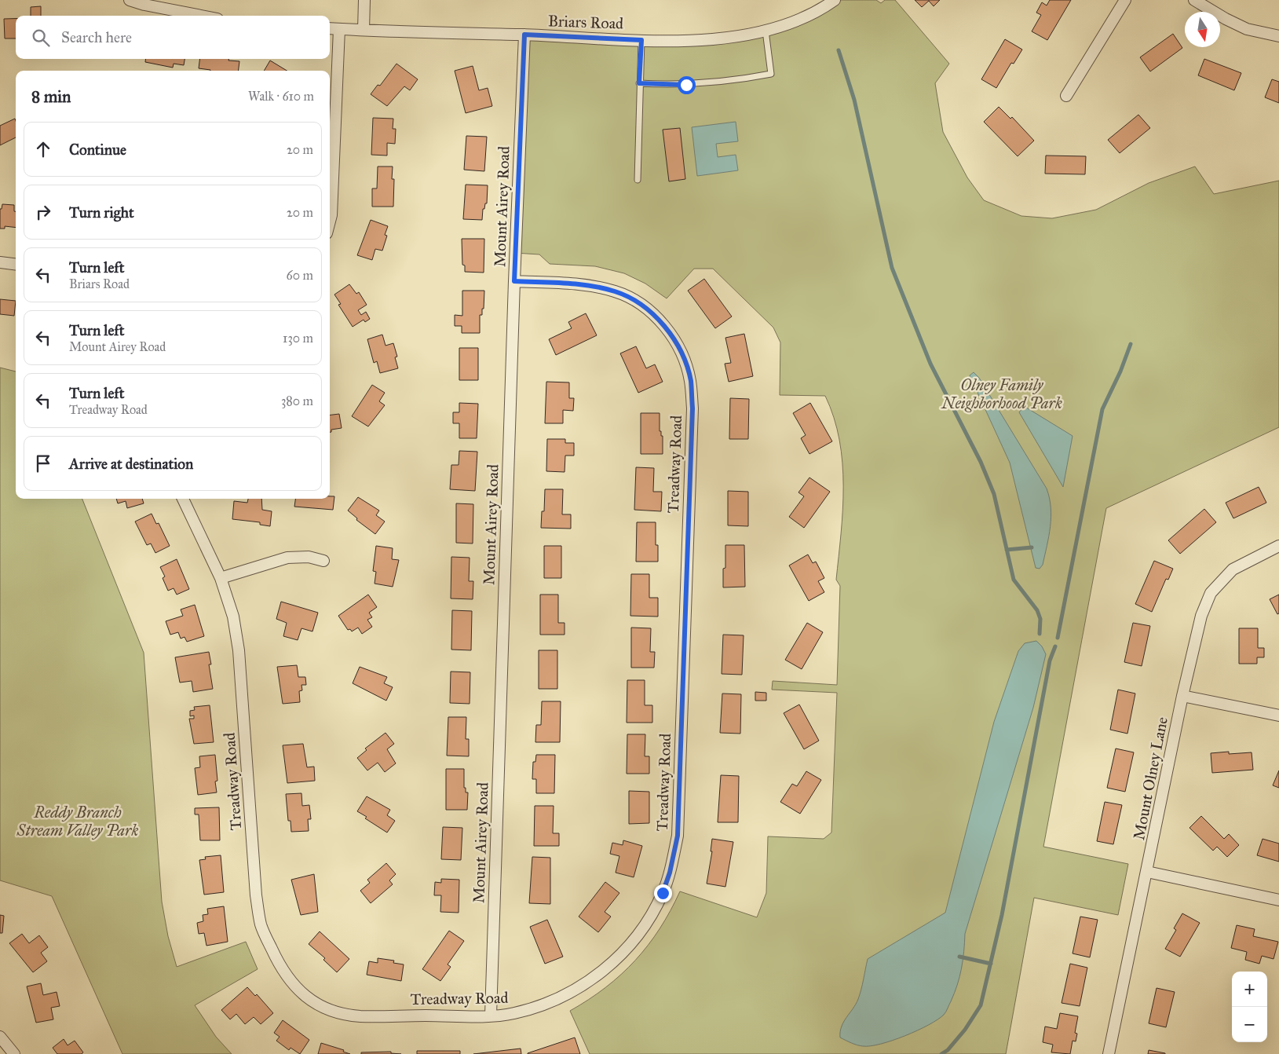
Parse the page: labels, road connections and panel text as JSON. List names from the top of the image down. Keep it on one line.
{"streets":{"street":["Briars Road","Mount Airey Road","Treadway Road","Mount Olney Lane"]},"crossings":[["Briars Road","Mount Airey Road"],["Mount Airey Road","Treadway Road"]],"parks":["Olney Family Neighborhood Park","Reddy Branch Stream Valley Park"],"north":"bottom","page":{"search":"Search here","heading":["8 min","Walk · 610 m"],"list":[["Continue","20 m"],["Turn right","20 m"],["Turn left","Briars Road","60 m"],["Turn left","Mount Airey Road","130 m"],["Turn left","Treadway Road","380 m"],"Arrive at destination"],"map_buttons":["+","−"]}}
